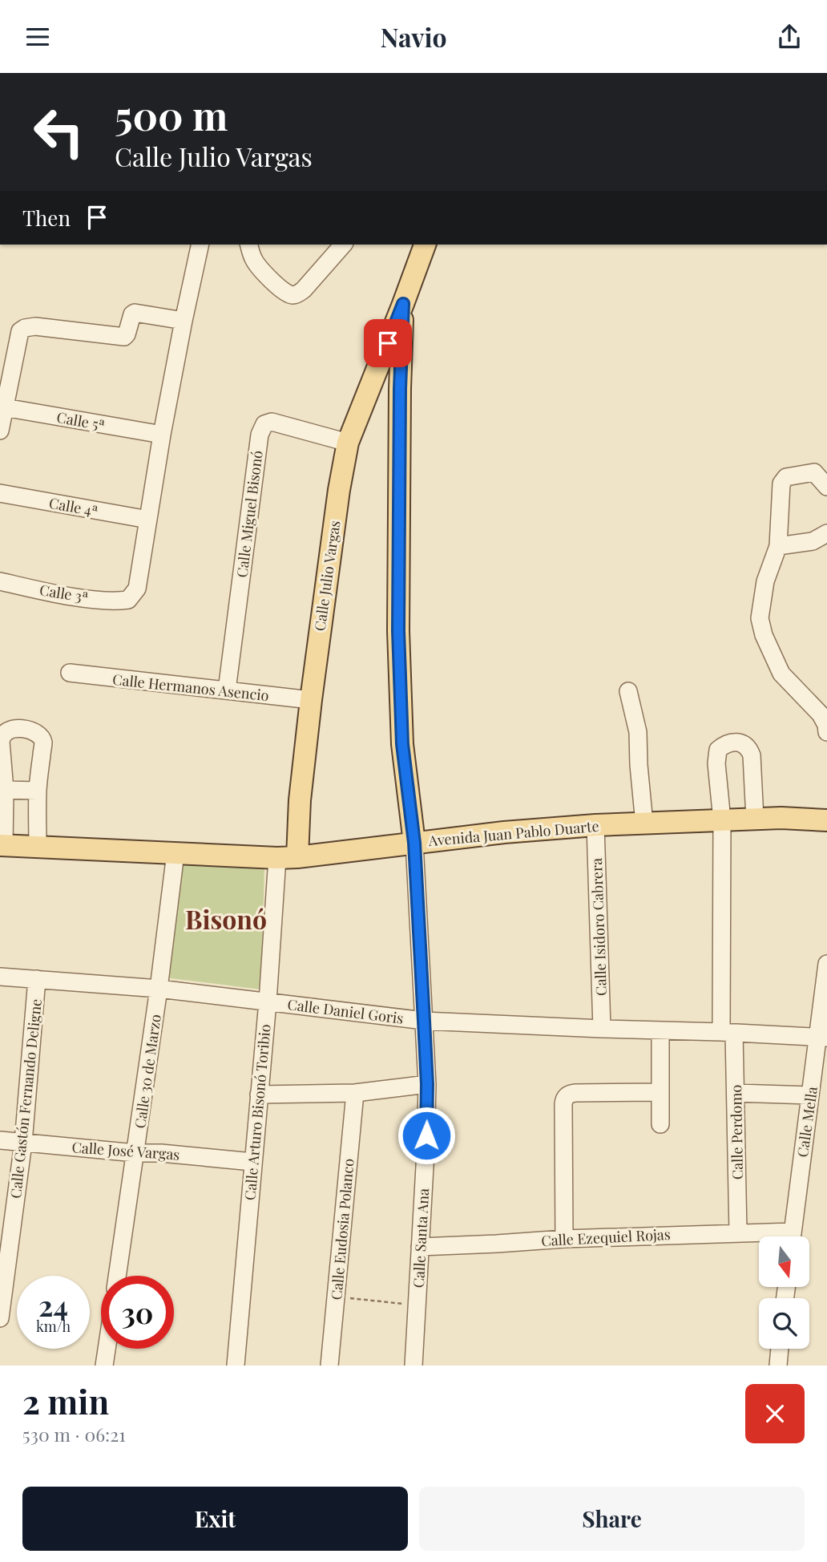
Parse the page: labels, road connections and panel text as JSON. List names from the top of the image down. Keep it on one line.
{"streets":{"main road":["Calle Julio Vargas","Avenida Juan Pablo Duarte","Calle Santa Ana"],"street":["Calle 5ª","Calle 4ª","Calle Miguel Bisonó","Calle 3ª","Calle Hermanos Asencio","Calle Isidoro Cabrera","Calle Daniel Goris","Calle 30 de Marzo","Calle Gastón Fernando Deligne","Calle Arturo Bisonó Toribio","Calle Mella","Calle Perdomo","Calle José Vargas","Calle Eudosia Polanco","Calle Ezequiel Rojas"]},"crossings":[["Calle 4ª","Calle 3ª"],["Calle Miguel Bisonó","Calle Julio Vargas"],["Calle Miguel Bisonó","Calle Hermanos Asencio"],["Calle Julio Vargas","Calle Hermanos Asencio"],["Calle Julio Vargas","Avenida Juan Pablo Duarte"],["Calle Julio Vargas","Calle Arturo Bisonó Toribio"],["Calle Julio Vargas","Calle Santa Ana"],["Avenida Juan Pablo Duarte","Calle Isidoro Cabrera"],["Avenida Juan Pablo Duarte","Calle 30 de Marzo"],["Avenida Juan Pablo Duarte","Calle Arturo Bisonó Toribio"],["Avenida Juan Pablo Duarte","Calle Perdomo"],["Avenida Juan Pablo Duarte","Calle Santa Ana"],["Calle Isidoro Cabrera","Calle Daniel Goris"],["Calle Daniel Goris","Calle 30 de Marzo"],["Calle Daniel Goris","Calle Gastón Fernando Deligne"],["Calle Daniel Goris","Calle Arturo Bisonó Toribio"],["Calle Daniel Goris","Calle Mella"],["Calle Daniel Goris","Calle Perdomo"],["Calle Daniel Goris","Calle Santa Ana"],["Calle 30 de Marzo","Calle José Vargas"],["Calle Gastón Fernando Deligne","Calle José Vargas"],["Calle Arturo Bisonó Toribio","Calle José Vargas"],["Calle Perdomo","Calle Ezequiel Rojas"],["Calle Ezequiel Rojas","Calle Santa Ana"]],"districts":["Bisonó"],"north":"bottom","page":{"header":"Navio","turn":["500 m","Calle Julio Vargas"],"then":"Then","speed":"24 km/h","limit":"30","heading":["2 min","530 m · 06:21"],"buttons":["Exit","Share"]}}
